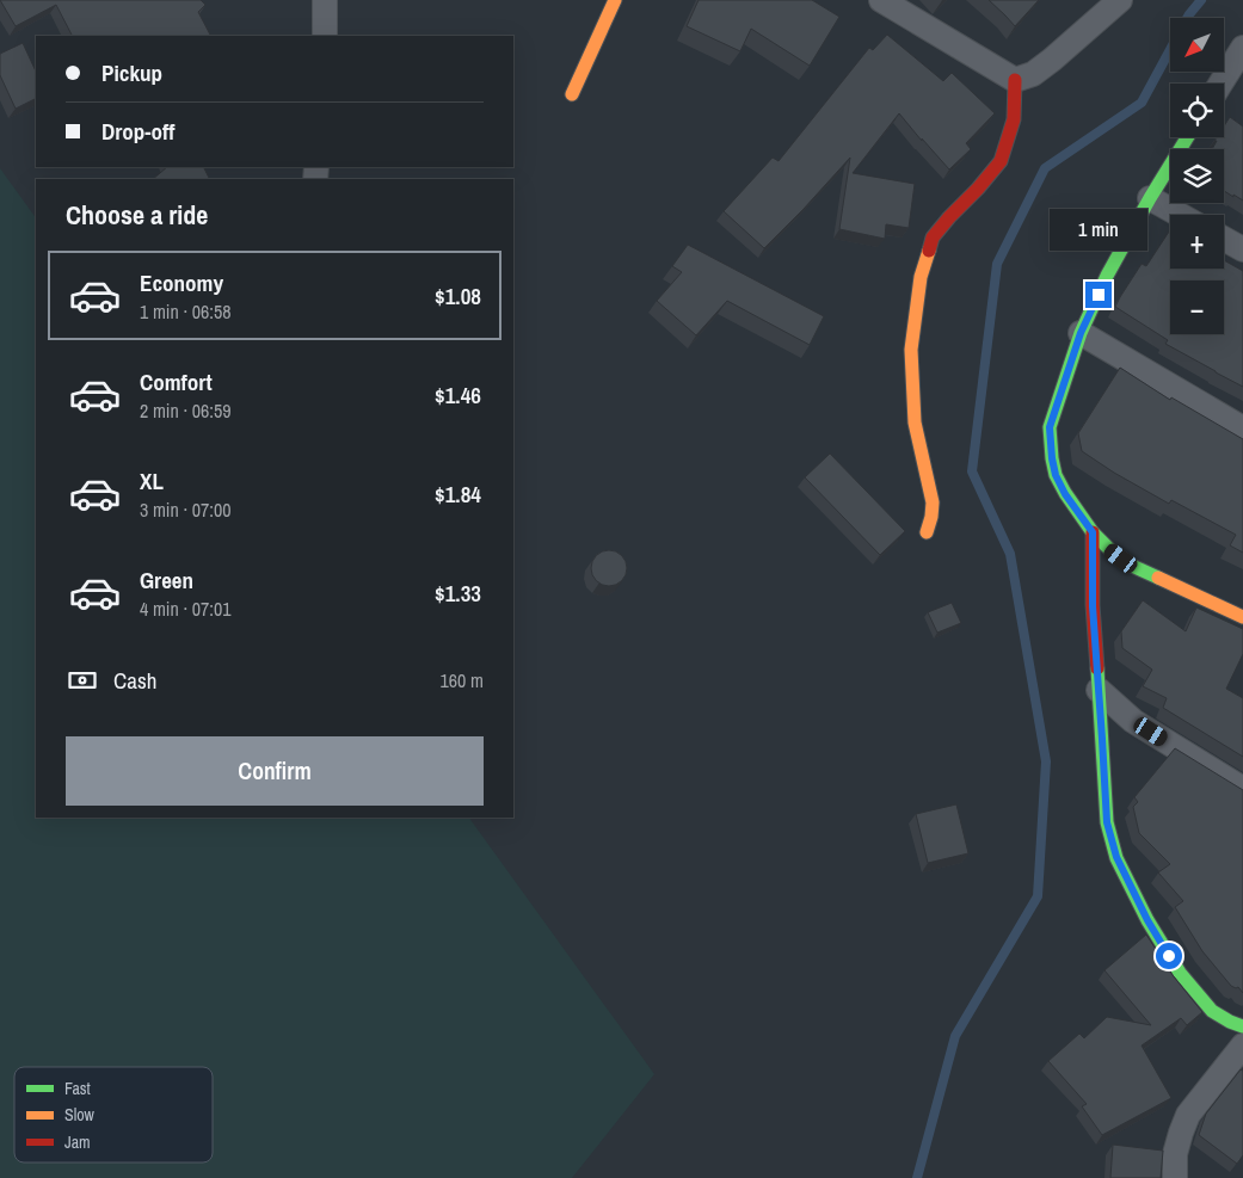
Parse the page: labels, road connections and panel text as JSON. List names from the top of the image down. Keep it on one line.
{"legend":["Fast","Slow","Jam"],"north":"bottom left","page":{"map_buttons":["+","−"],"banner":["Pickup","Drop-off"],"heading":"Choose a ride","bubble":"1 min","list":[{"name":"Economy","note":"1 min · 06:58","value":"$1.08"},{"name":"Comfort","note":"2 min · 06:59","value":"$1.46"},{"name":"XL","note":"3 min · 07:00","value":"$1.84"},{"name":"Green","note":"4 min · 07:01","value":"$1.33"}],"pay":["Cash","160 m"],"buttons":"Confirm"}}
